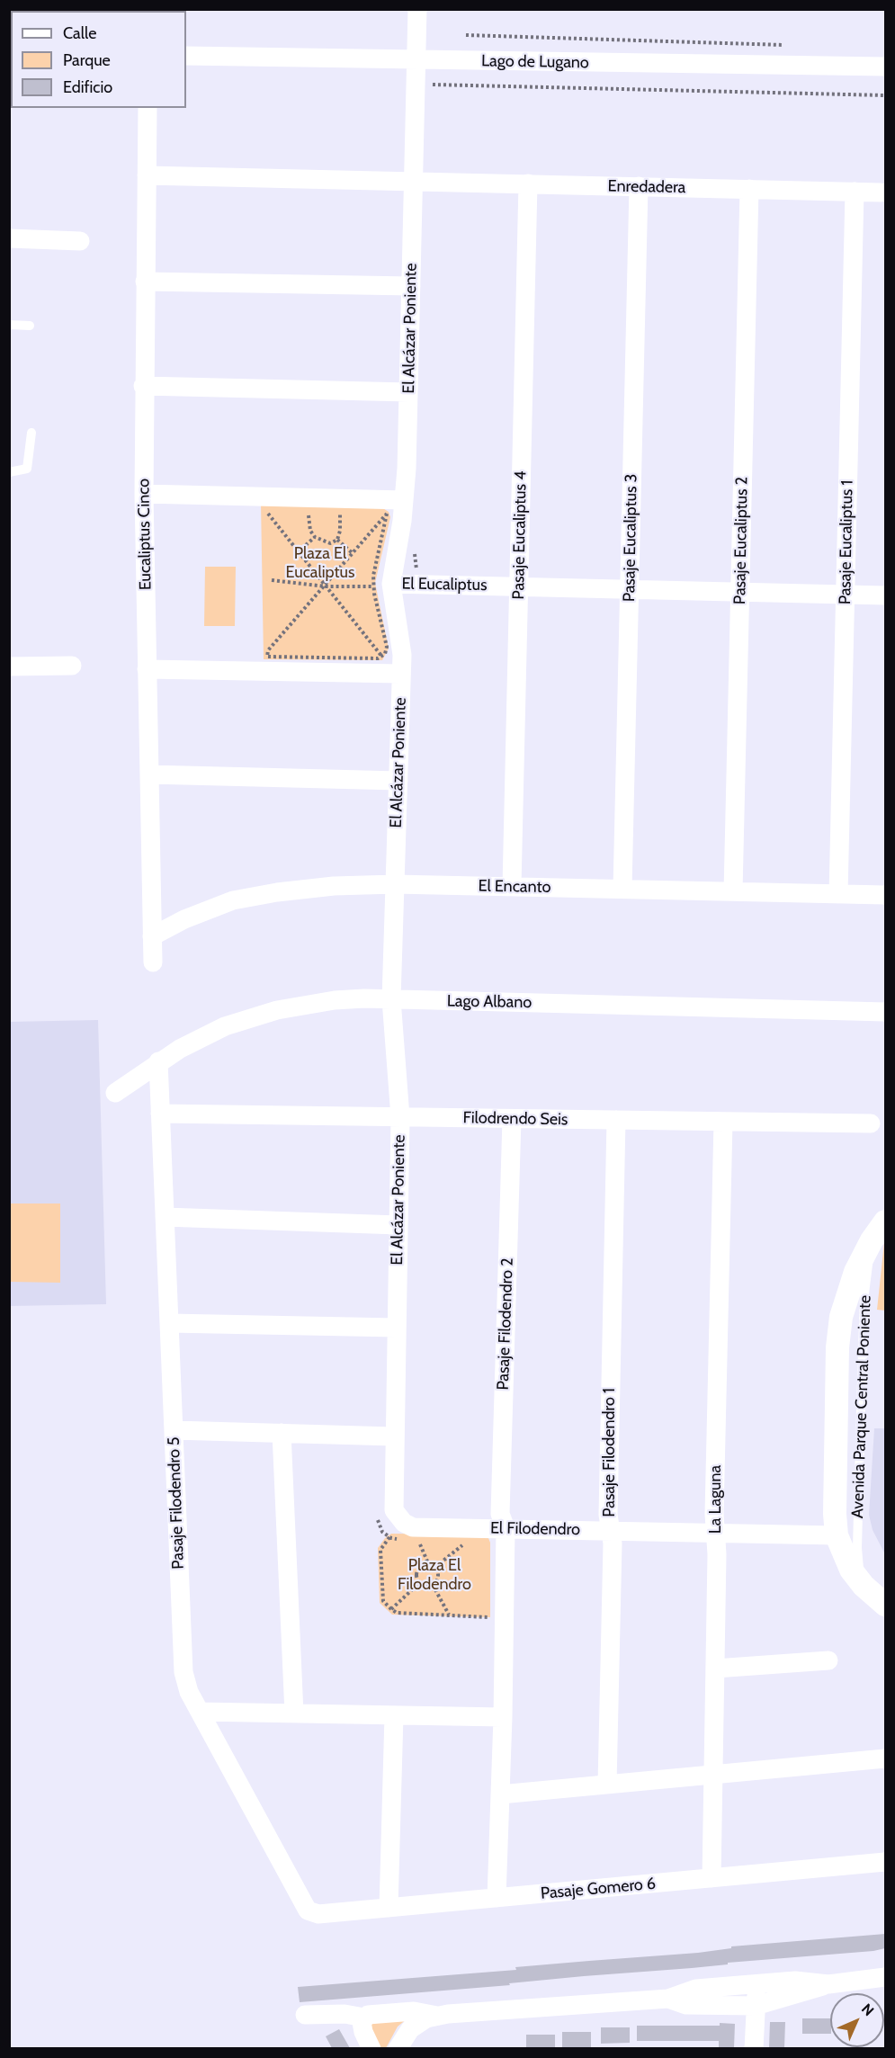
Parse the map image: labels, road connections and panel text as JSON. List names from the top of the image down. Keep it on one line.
{"streets":{"street":["Lago de Lugano","Enredadera","El Alcázar Poniente","Eucaliptus Cinco","Pasaje Eucaliptus 4","Pasaje Eucaliptus 3","Pasaje Eucaliptus 2","Pasaje Eucaliptus 1","El Eucaliptus","El Encanto","Lago Albano","Filodrendo Seis","Pasaje Filodendro 2","Avenida Parque Central Poniente","Pasaje Filodendro 1","La Laguna","Pasaje Filodendro 5","El Filodendro","Pasaje Gomero 6"]},"crossings":[["Lago de Lugano","El Alcázar Poniente"],["Enredadera","El Alcázar Poniente"],["Enredadera","Eucaliptus Cinco"],["Enredadera","Pasaje Eucaliptus 4"],["Enredadera","Pasaje Eucaliptus 3"],["Enredadera","Pasaje Eucaliptus 2"],["Enredadera","Pasaje Eucaliptus 1"],["El Alcázar Poniente","El Eucaliptus"],["El Alcázar Poniente","El Encanto"],["El Alcázar Poniente","Lago Albano"],["El Alcázar Poniente","Filodrendo Seis"],["El Alcázar Poniente","El Filodendro"],["Eucaliptus Cinco","El Encanto"],["Pasaje Eucaliptus 4","El Eucaliptus"],["Pasaje Eucaliptus 4","El Encanto"],["Pasaje Eucaliptus 3","El Eucaliptus"],["Pasaje Eucaliptus 3","El Encanto"],["Pasaje Eucaliptus 2","El Eucaliptus"],["Pasaje Eucaliptus 2","El Encanto"],["Pasaje Eucaliptus 1","El Eucaliptus"],["Pasaje Eucaliptus 1","El Encanto"],["Lago Albano","Pasaje Filodendro 5"],["Filodrendo Seis","Pasaje Filodendro 2"],["Filodrendo Seis","Pasaje Filodendro 1"],["Filodrendo Seis","La Laguna"],["Filodrendo Seis","Pasaje Filodendro 5"],["Pasaje Filodendro 2","El Filodendro"],["Pasaje Filodendro 2","Pasaje Gomero 6"],["Avenida Parque Central Poniente","El Filodendro"],["Pasaje Filodendro 1","El Filodendro"],["La Laguna","El Filodendro"],["La Laguna","Pasaje Gomero 6"],["Pasaje Filodendro 5","Pasaje Gomero 6"]],"parks":["Plaza El Eucaliptus","Plaza El Filodendro"],"legend":["Calle","Parque","Edificio"],"north":"top right"}
